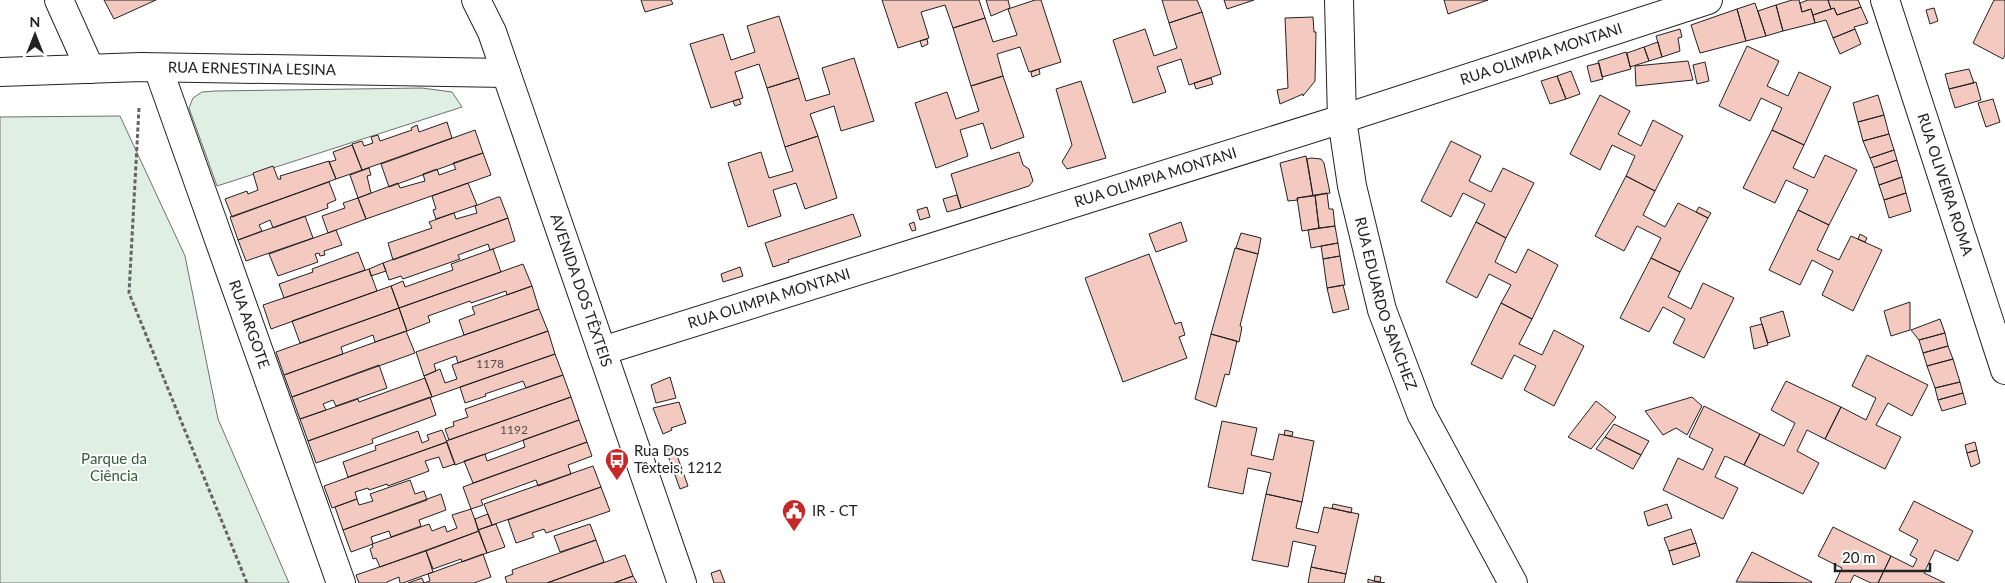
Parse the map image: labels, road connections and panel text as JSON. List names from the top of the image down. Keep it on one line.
{"streets":{"street":["RUA OLIMPIA MONTANI","RUA ERNESTINA LESINA","RUA OLIVEIRA ROMA","AVENIDA DOS TÊXTEIS","RUA EDUARDO SANCHEZ","RUA ARGOTE"]},"crossings":[["RUA OLIMPIA MONTANI","AVENIDA DOS TÊXTEIS"],["RUA OLIMPIA MONTANI","RUA EDUARDO SANCHEZ"],["RUA ERNESTINA LESINA","AVENIDA DOS TÊXTEIS"],["RUA ERNESTINA LESINA","RUA ARGOTE"]],"parks":["Parque da Ciência"],"places":{"bus stop":["Rua Dos Têxteis, 1212"],"public building":["IR - CT"]},"house_numbers":["1178","1192"],"scale_bar":"20 m","north":"top"}
